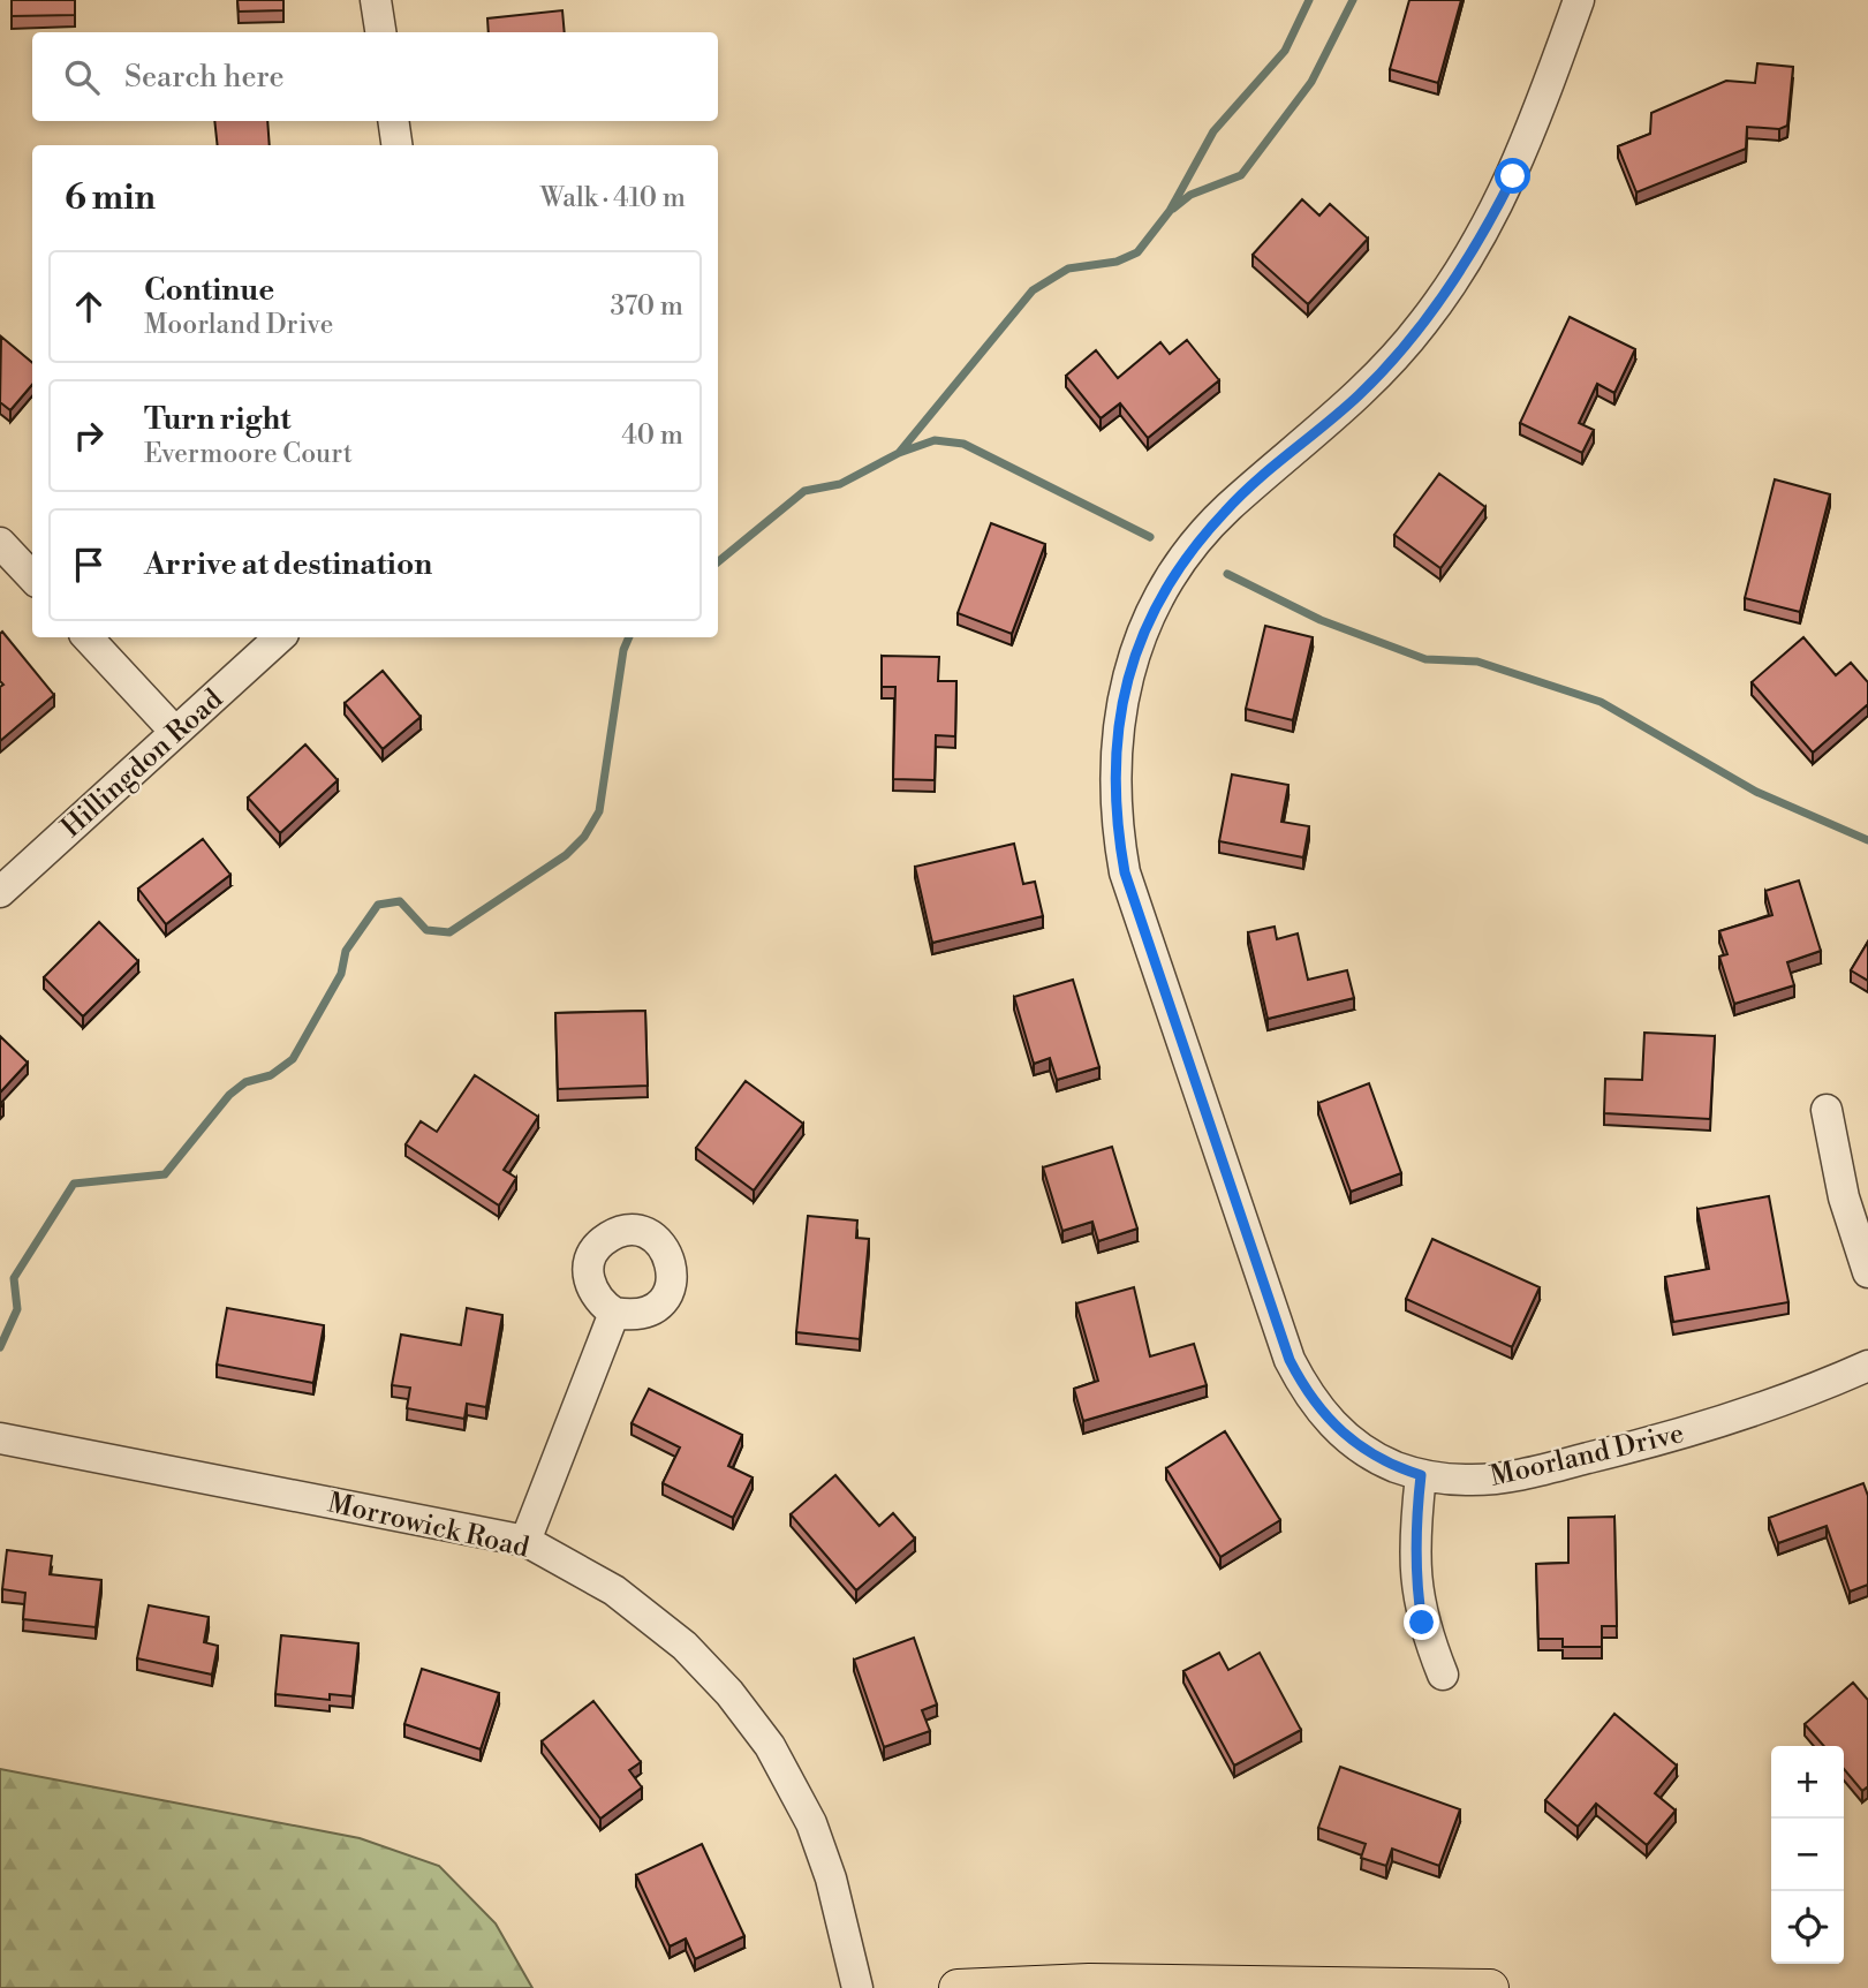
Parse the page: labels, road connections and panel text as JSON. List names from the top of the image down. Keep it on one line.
{"streets":{"street":["Hillingdon Road","Moorland Drive","Morrowick Road"]},"page":{"search":"Search here","heading":["6 min","Walk · 410 m"],"list":[["Continue","Moorland Drive","370 m"],["Turn right","Evermoore Court","40 m"],"Arrive at destination"],"map_buttons":["+","−"]}}
